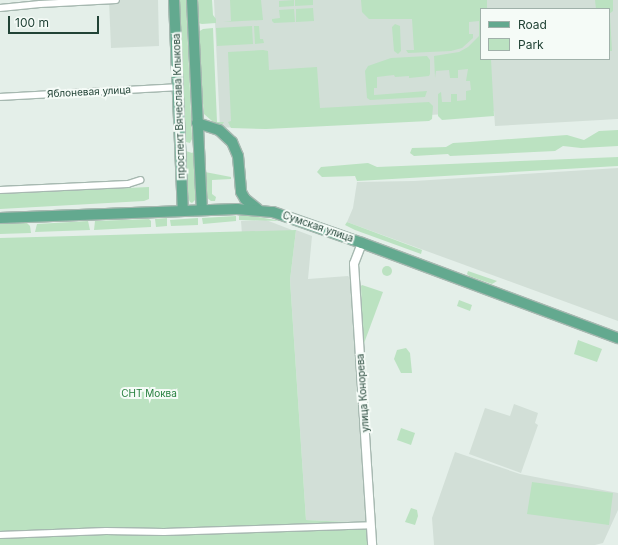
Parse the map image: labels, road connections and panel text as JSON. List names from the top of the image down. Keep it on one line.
{"streets":{"main road":["проспект Вячеслава Клыкова","Сумская улица"],"street":["Яблоневая улица","улица Конорева"]},"crossings":[["Яблоневая улица","проспект Вячеслава Клыкова"],["проспект Вячеслава Клыкова","Сумская улица"],["Сумская улица","улица Конорева"]],"parks":["СНТ Моква"],"legend":["Road","Park"],"scale_bar":"100 m"}
